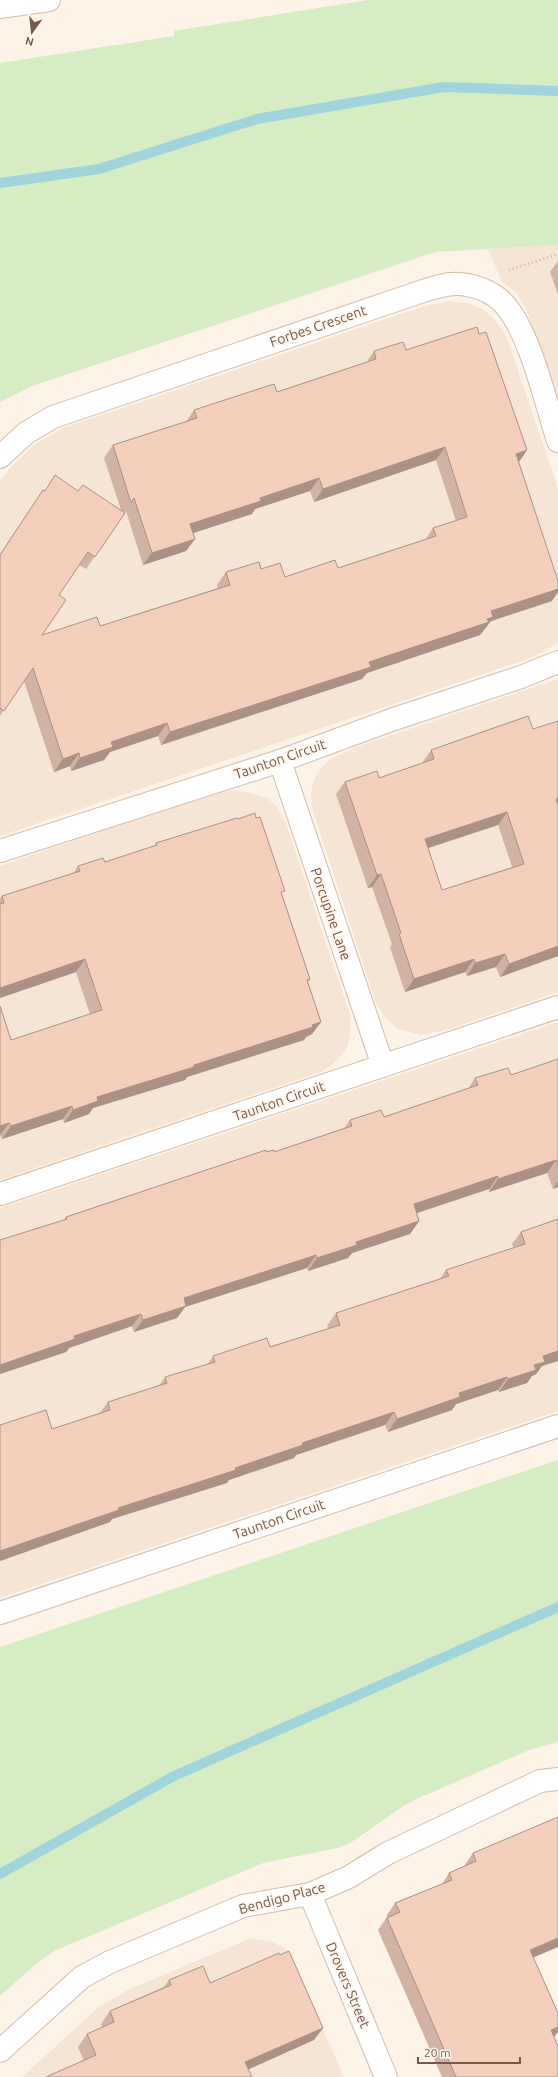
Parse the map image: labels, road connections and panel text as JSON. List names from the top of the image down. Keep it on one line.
{"streets":{"street":["Forbes Crescent","Taunton Circuit","Porcupine Lane","Bendigo Place","Drovers Street"]},"crossings":[["Taunton Circuit","Porcupine Lane"],["Bendigo Place","Drovers Street"]],"scale_bar":"20 m","north":"bottom"}
